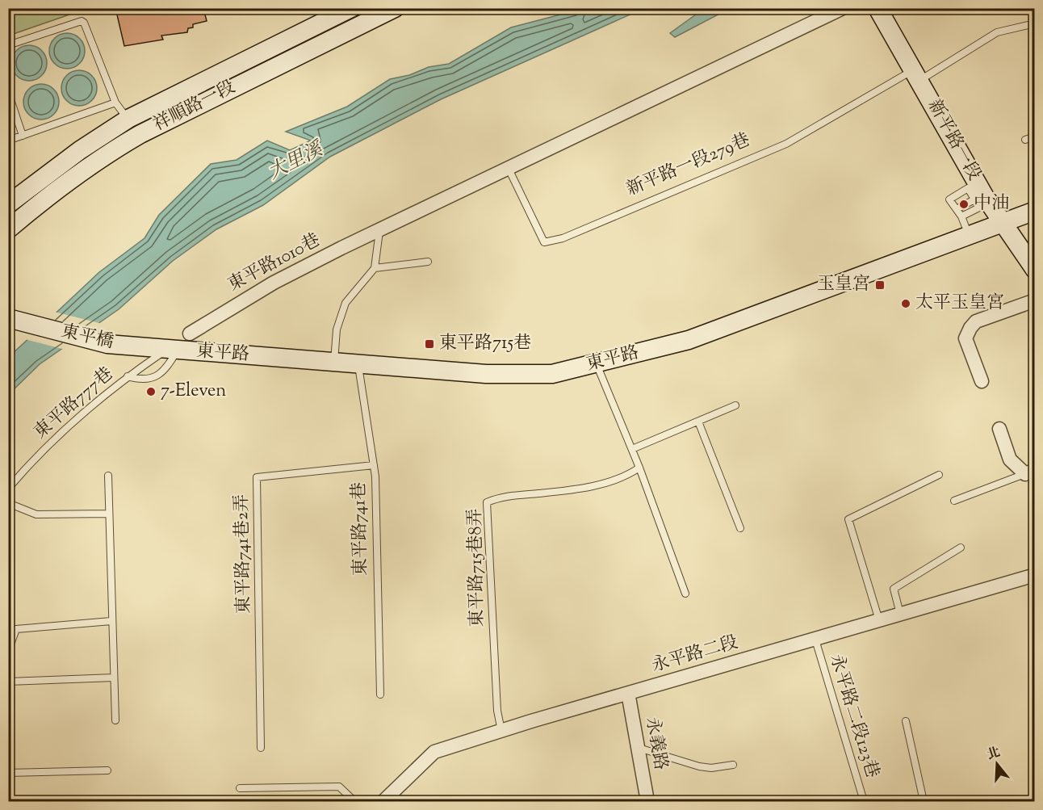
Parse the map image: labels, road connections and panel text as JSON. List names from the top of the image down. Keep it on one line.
{"streets":{"street":["祥順路一段","新平路一段","東平路1010巷","東平橋","東平路","永平路二段","永義路"],"lane":["新平路一段279巷","東平路777巷","東平路741巷","東平路741巷2弄","東平路715巷8弄","永平路二段123巷"]},"crossings":[["新平路一段","新平路一段279巷"],["新平路一段","東平路"],["新平路一段279巷","東平路1010巷"],["東平橋","東平路"],["東平橋","東平路777巷"],["東平路","東平路777巷"],["東平路","東平路741巷"],["東平路741巷","東平路741巷2弄"],["東平路715巷8弄","永平路二段"],["永平路二段","永平路二段123巷"],["永平路二段","永義路"]],"water":["大里溪"],"places":{"other":["中油","太平玉皇宮","7-Eleven"],"transit":["玉皇宮","東平路715巷"]},"north":"top"}
